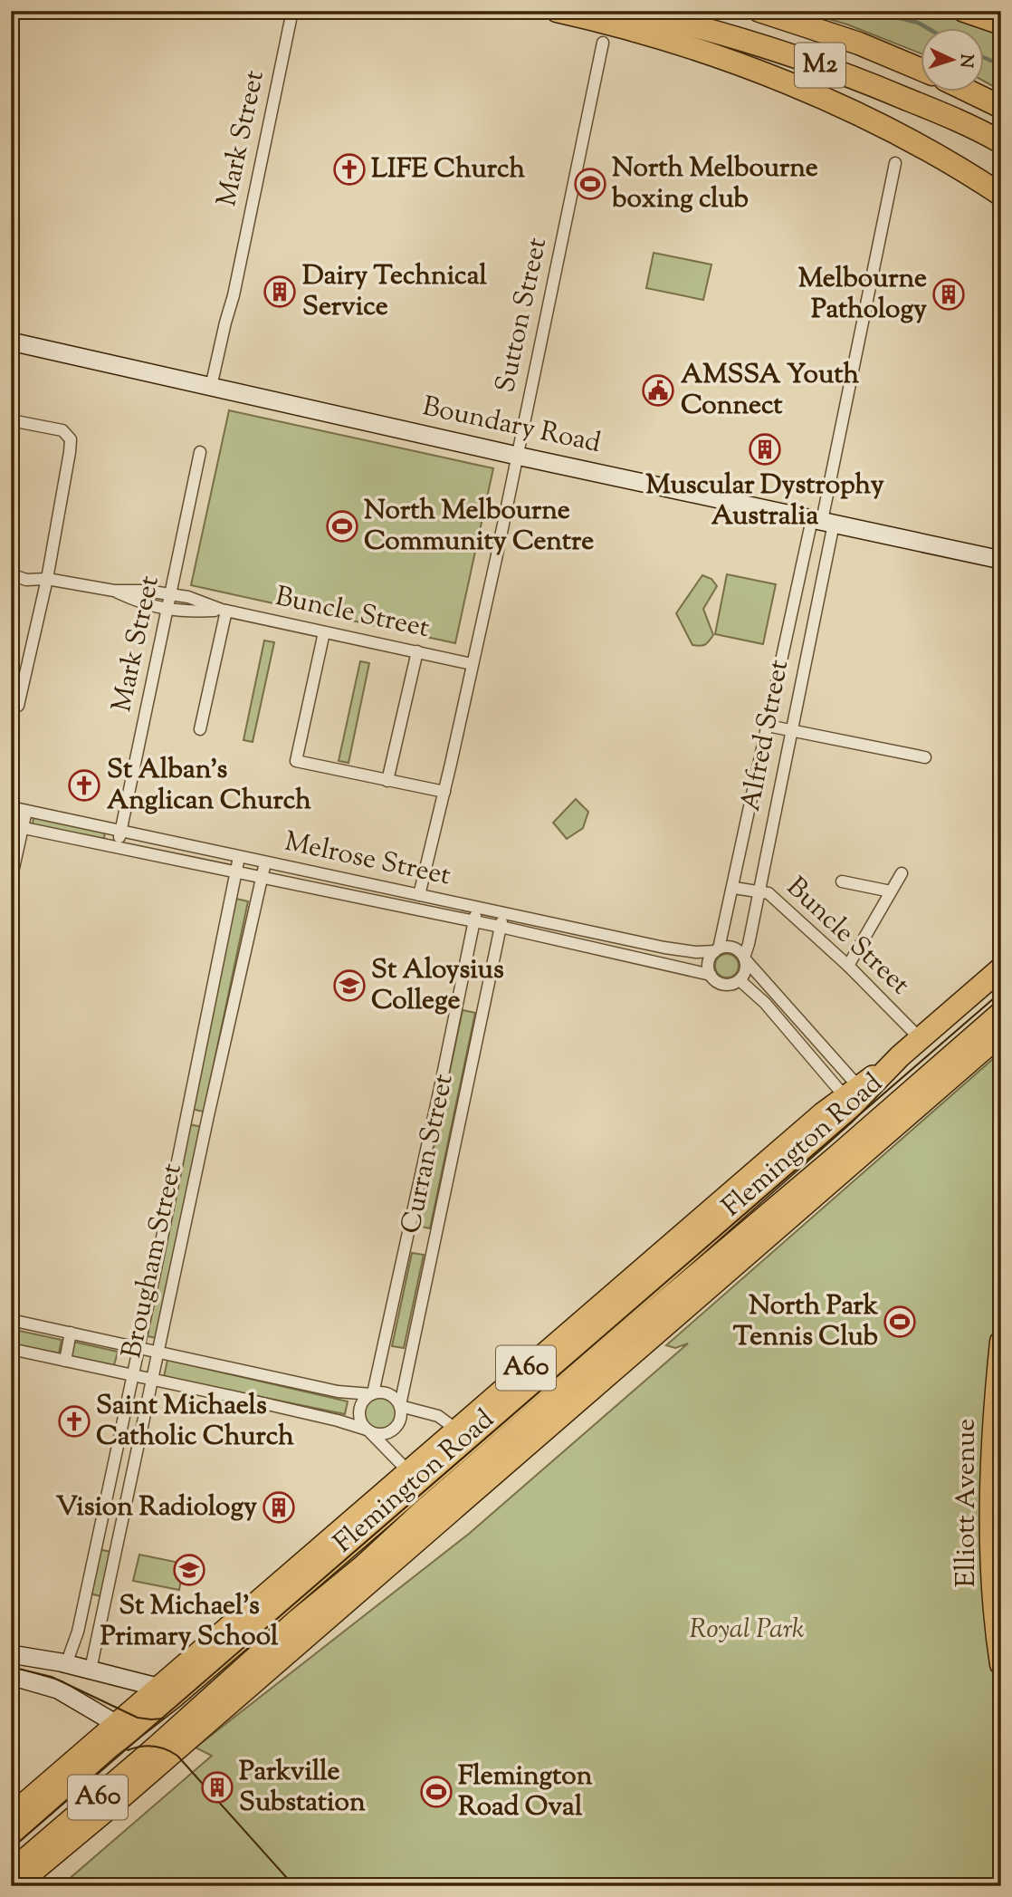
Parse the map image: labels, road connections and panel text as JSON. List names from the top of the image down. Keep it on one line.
{"streets":{"highway":["M2","Flemington Road","A60","Elliott Avenue"],"main road":["Boundary Road"],"street":["Mark Street","Sutton Street","Buncle Street","Alfred Street","Melrose Street","Curran Street","Brougham Street"]},"crossings":[["Mark Street","Boundary Road"],["Mark Street","Buncle Street"],["Mark Street","Melrose Street"],["Sutton Street","Boundary Road"],["Sutton Street","Buncle Street"],["Sutton Street","Melrose Street"],["Boundary Road","Alfred Street"],["Buncle Street","Alfred Street"],["Buncle Street","Flemington Road"],["Alfred Street","Melrose Street"],["Melrose Street","Curran Street"],["Melrose Street","Brougham Street"]],"parks":["Royal Park"],"places":{"church":["LIFE Church","St Alban's Anglican Church","Saint Michaels Catholic Church"],"sports":["North Melbourne boxing club","North Melbourne Community Centre","North Park Tennis Club","Flemington Road Oval"],"building":["Dairy Technical Service","Melbourne Pathology","Muscular Dystrophy Australia","Vision Radiology","Parkville Substation"],"public building":["AMSSA Youth Connect"],"school or university":["St Aloysius College","St Michael's Primary School"]},"north":"right"}
